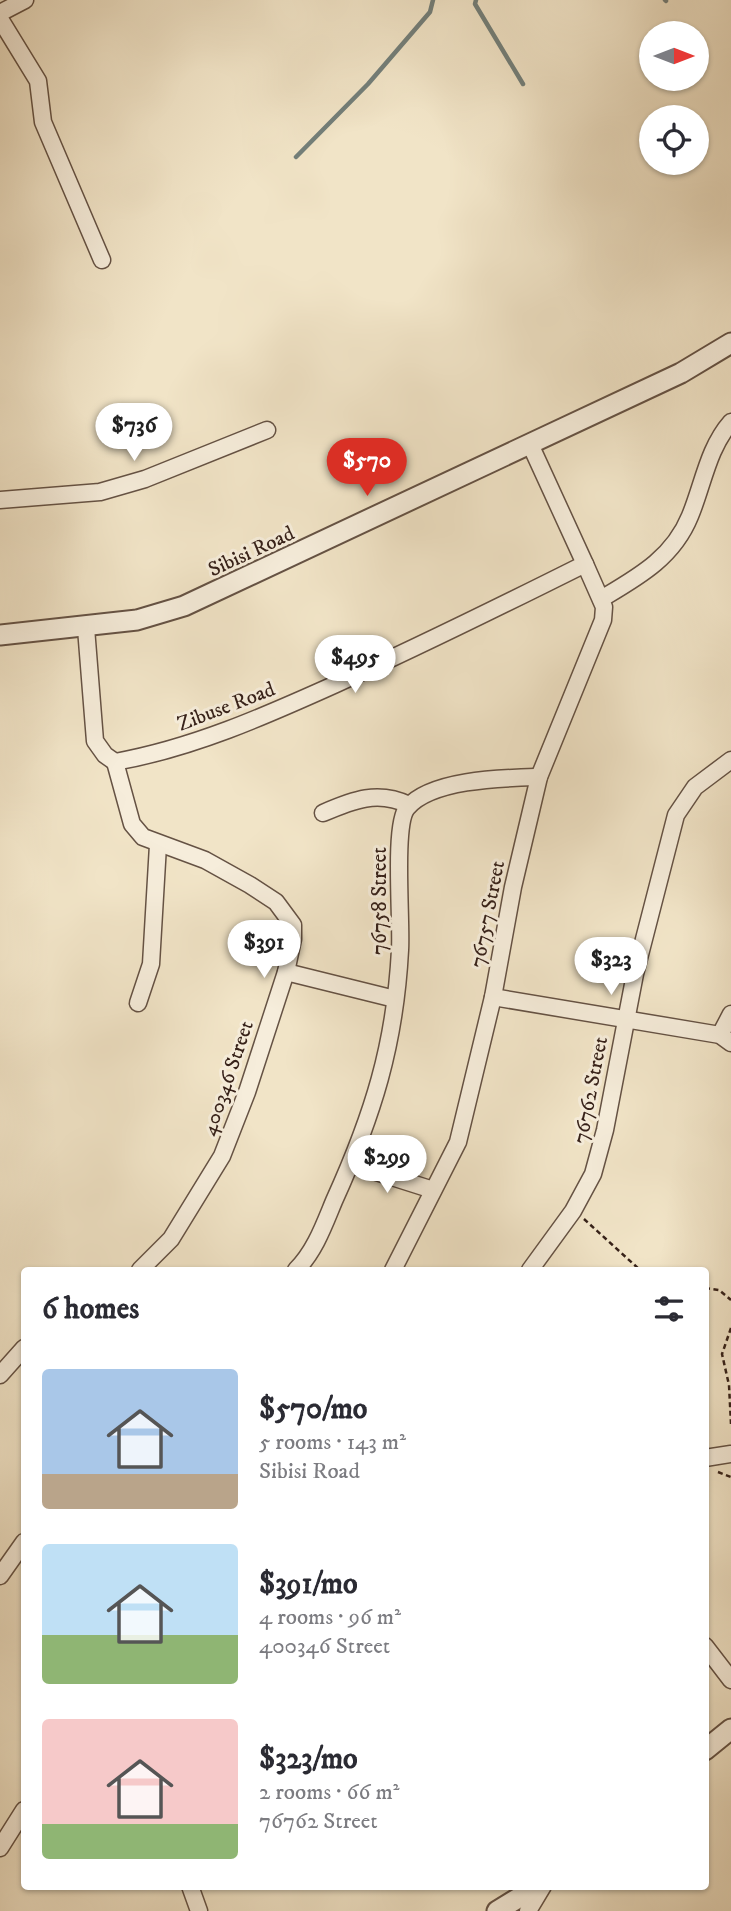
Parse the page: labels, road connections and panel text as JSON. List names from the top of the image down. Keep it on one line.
{"streets":{"street":["Sibisi Road","Zibuse Road","76758 Street","76757 Street","400346 Street","76762 Street"]},"crossings":[["Zibuse Road","76757 Street"],["Zibuse Road","400346 Street"]],"north":"right","page":{"price":["$736","$570","$495","$391","$323","$299"],"heading":"6 homes","list":[{"name":"$570/mo","note":"5 rooms · 143 m² · Sibisi Road"},{"name":"$391/mo","note":"4 rooms · 96 m² · 400346 Street"},{"name":"$323/mo","note":"2 rooms · 66 m² · 76762 Street"}]}}
